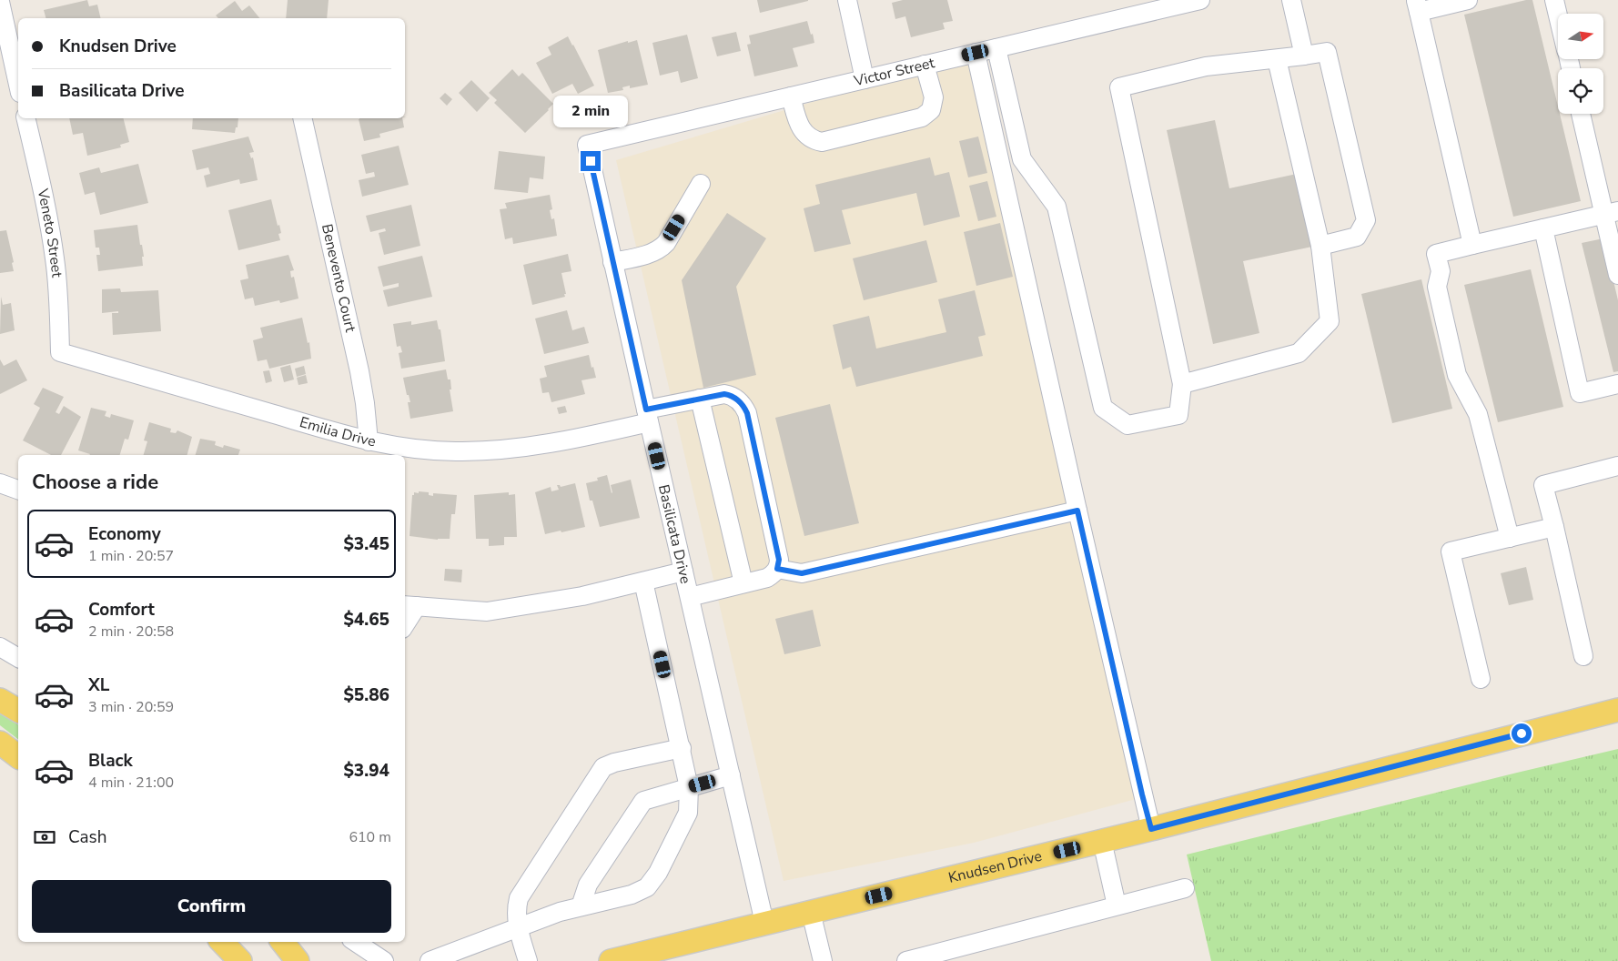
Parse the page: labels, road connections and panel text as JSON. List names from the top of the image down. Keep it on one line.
{"streets":{"main road":["Knudsen Drive"],"street":["Victor Street","Veneto Street","Benevento Court","Emilia Drive","Basilicata Drive"]},"crossings":[["Victor Street","Basilicata Drive"],["Veneto Street","Emilia Drive"],["Benevento Court","Emilia Drive"],["Emilia Drive","Basilicata Drive"],["Basilicata Drive","Knudsen Drive"]],"north":"right","page":{"banner":["Knudsen Drive","Basilicata Drive"],"bubble":"2 min","heading":"Choose a ride","list":[{"name":"Economy","note":"1 min · 20:57","value":"$3.45"},{"name":"Comfort","note":"2 min · 20:58","value":"$4.65"},{"name":"XL","note":"3 min · 20:59","value":"$5.86"},{"name":"Black","note":"4 min · 21:00","value":"$3.94"}],"pay":["Cash","610 m"],"buttons":"Confirm"}}
